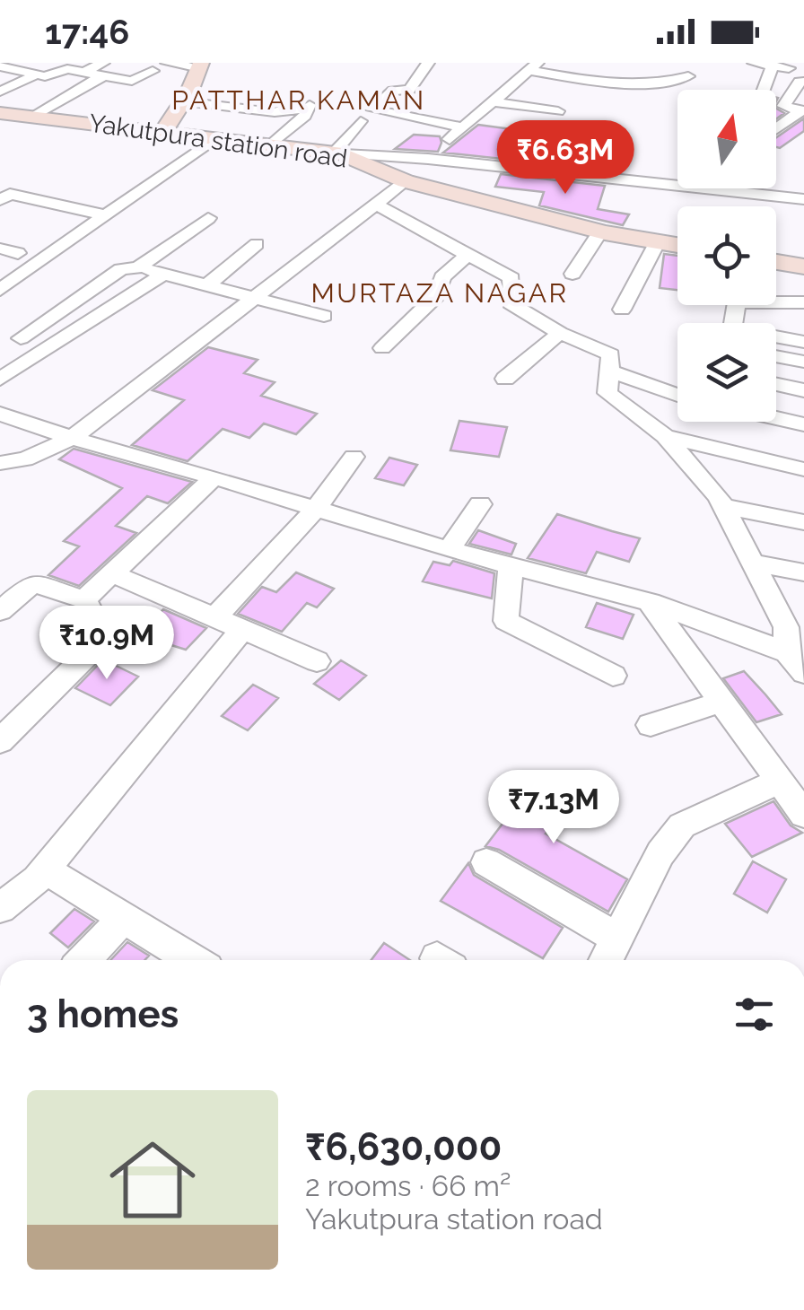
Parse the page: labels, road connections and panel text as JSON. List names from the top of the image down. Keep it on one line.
{"streets":{"street":["Yakutpura station road"]},"districts":["PATTHAR KAMAN","MURTAZA NAGAR"],"north":"top","page":{"status":"17:46","price":["₹6.63M","₹10.9M","₹7.13M"],"heading":"3 homes","list":[{"name":"₹6,630,000","note":"2 rooms · 66 m² · Yakutpura station road"}]}}
